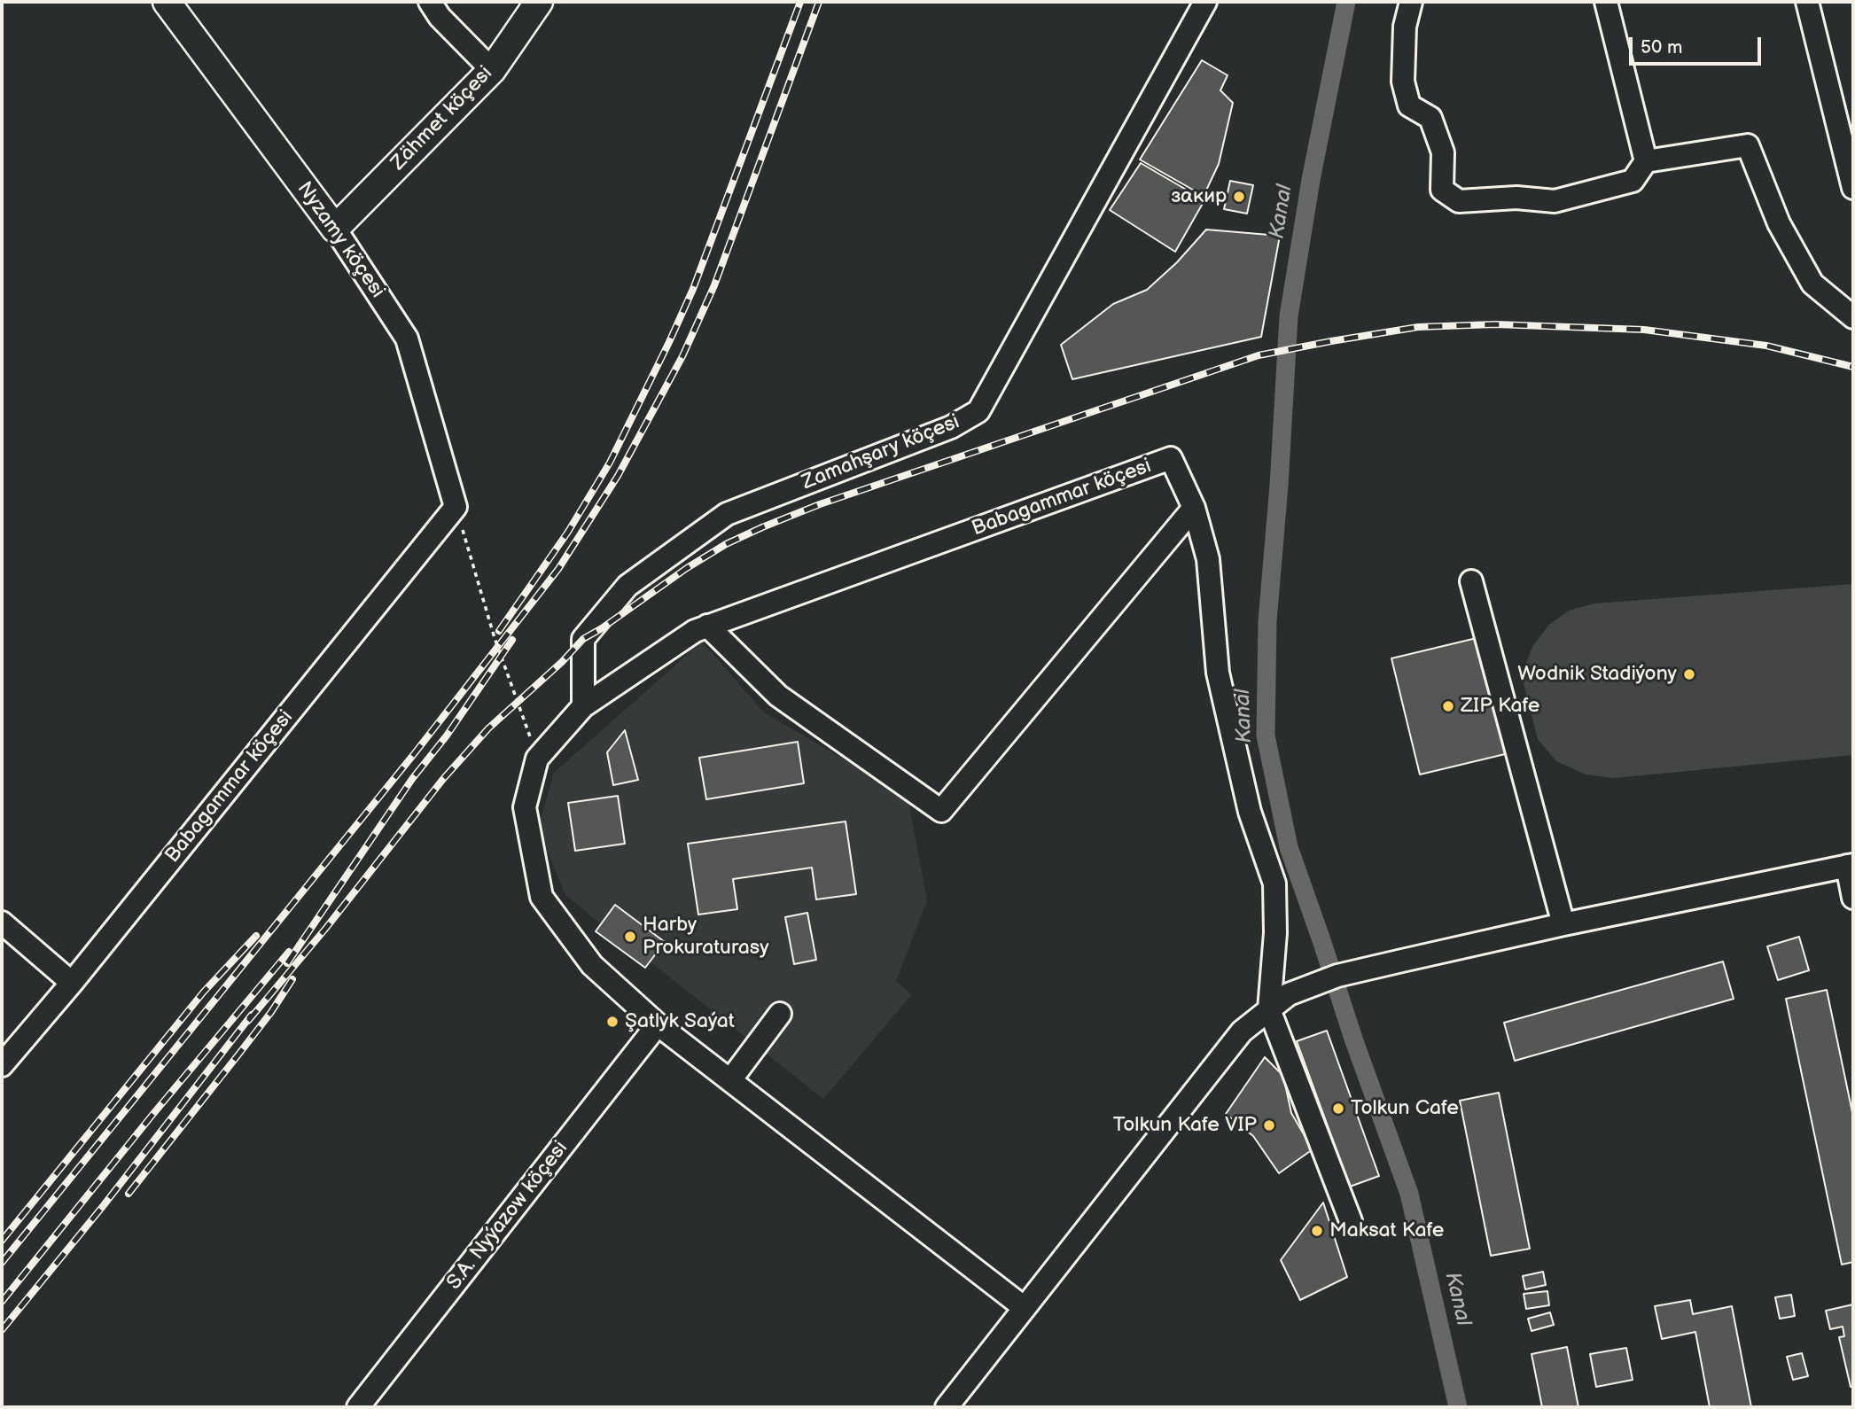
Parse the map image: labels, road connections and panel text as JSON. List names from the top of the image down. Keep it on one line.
{"streets":{"main road":["Zähmet köçesi","Nyzamy köçesi"],"street":["Zamahşary köçesi","Babagammar köçesi","S.A. Nyýazow köçesi"]},"crossings":[["Zähmet köçesi","Nyzamy köçesi"],["Nyzamy köçesi","Babagammar köçesi"],["Zamahşary köçesi","Babagammar köçesi"],["Babagammar köçesi","S.A. Nyýazow köçesi"]],"water":["Kanal"],"places":["закир","Wodnik Stadiýony","ZIP Kafe","Harby Prokuraturasy","Şatlyk Saýat","Tolkun Cafe","Tolkun Kafe VIP","Maksat Kafe"],"scale_bar":"50 m"}
